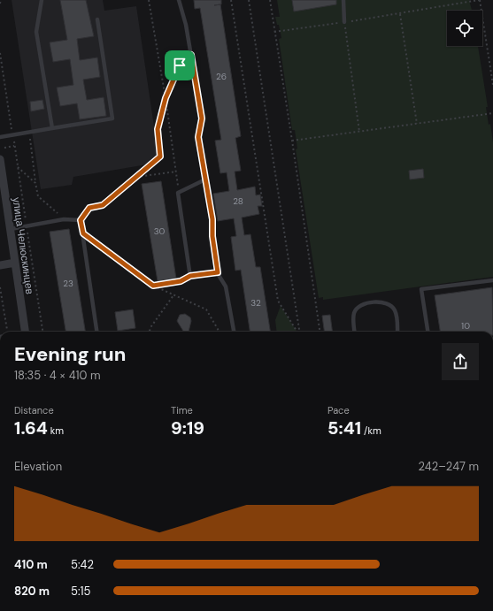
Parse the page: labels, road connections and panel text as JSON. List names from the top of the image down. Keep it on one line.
{"streets":{"street":["улица Челюскинцев"]},"house_numbers":["26","28","30","23","32","10"],"page":{"heading":["Evening run","18:35 · 4 × 410 m"],"stats":[["Distance","1.64 km"],["Time","9:19"],["Pace","5:41 /km"]],"chart":["Elevation","242–247 m"],"list":[{"name":"410 m","note":"5:42"},{"name":"820 m","note":"5:15"}]}}
